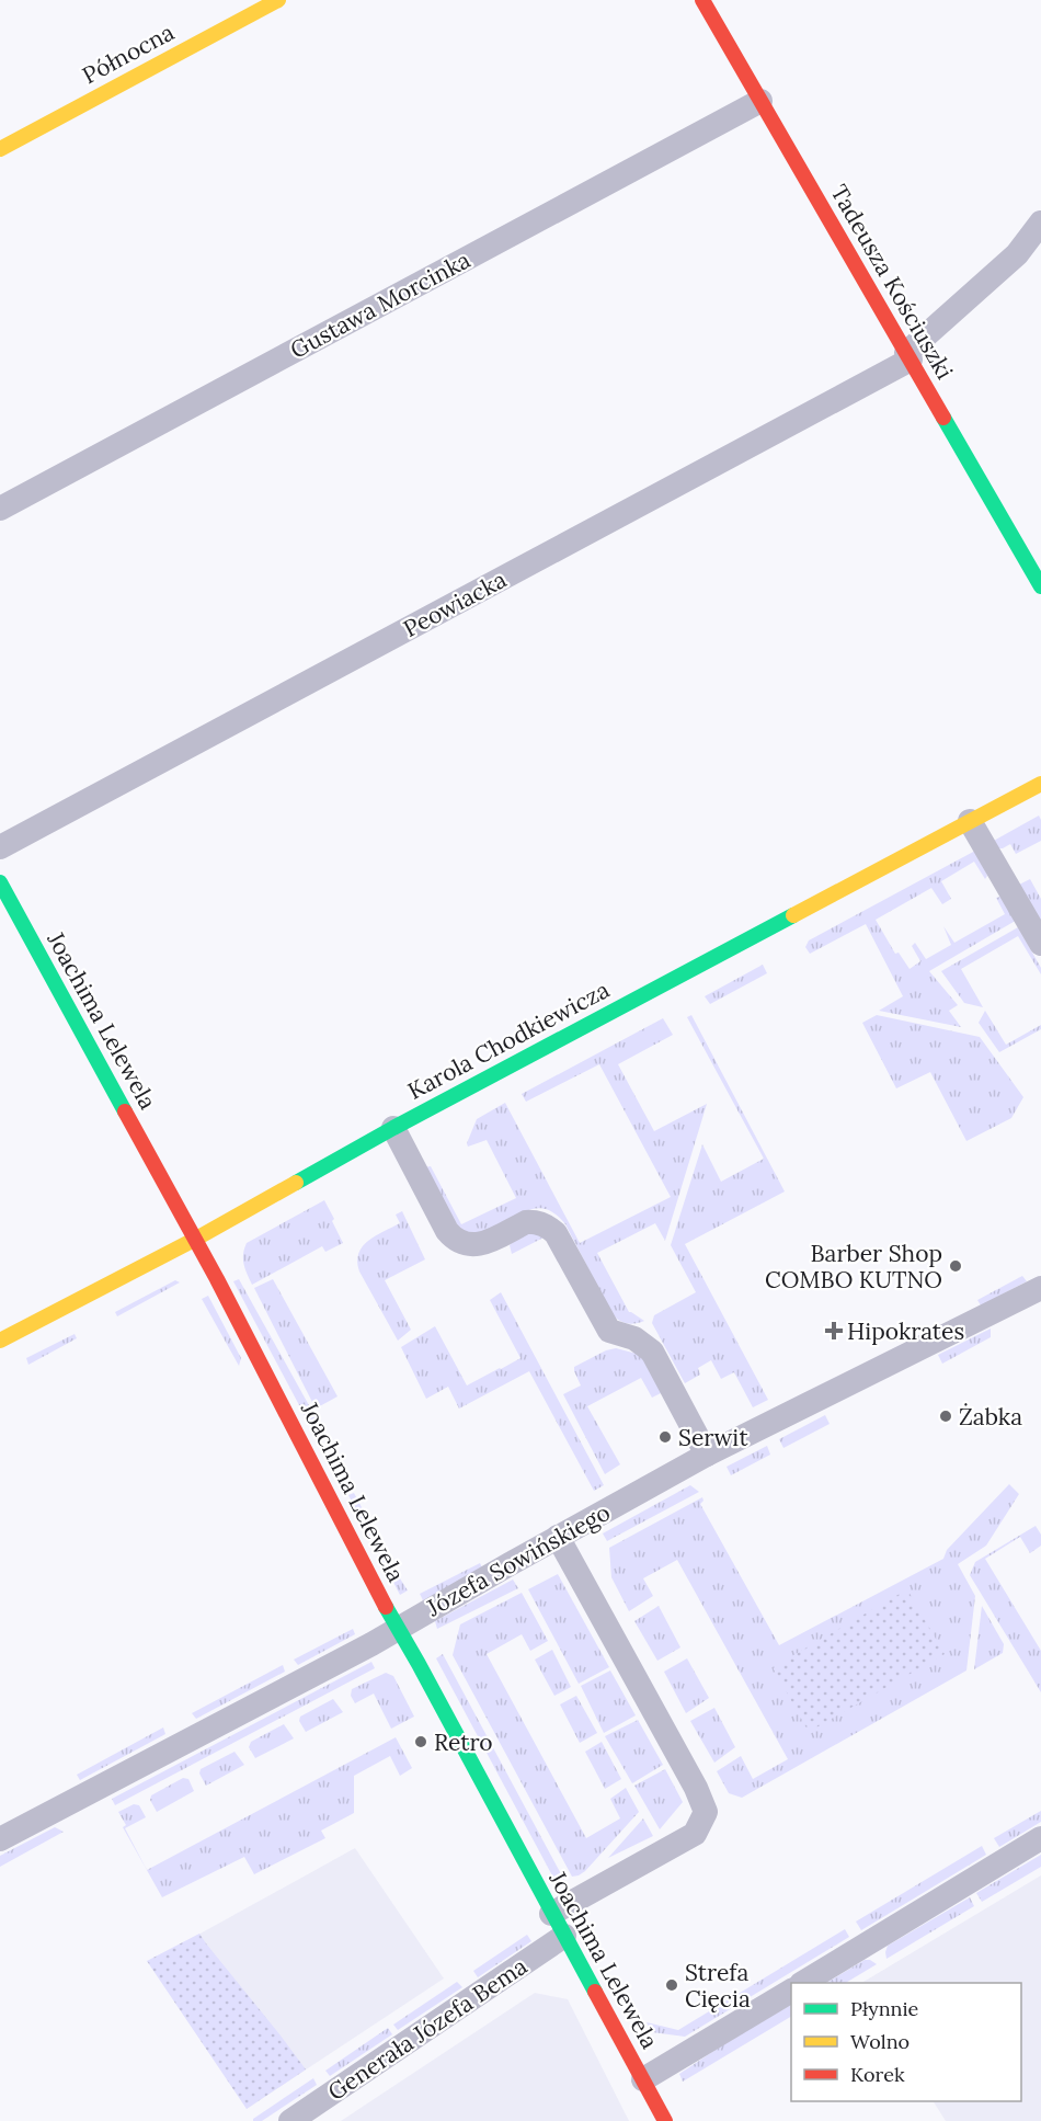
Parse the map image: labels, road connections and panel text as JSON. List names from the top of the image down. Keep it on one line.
{"streets":{"street":["Północna","Tadeusza Kościuszki","Gustawa Morcinka","Peowiacka","Joachima Lelewela","Karola Chodkiewicza","Józefa Sowińskiego","Generała Józefa Bema"]},"crossings":[["Tadeusza Kościuszki","Gustawa Morcinka"],["Tadeusza Kościuszki","Peowiacka"],["Joachima Lelewela","Karola Chodkiewicza"],["Joachima Lelewela","Józefa Sowińskiego"],["Joachima Lelewela","Generała Józefa Bema"]],"places":{"other":["Barber Shop COMBO KUTNO","Żabka","Serwit","Retro","Strefa Cięcia"],"health":["Hipokrates"]},"legend":["Płynnie","Wolno","Korek"]}
